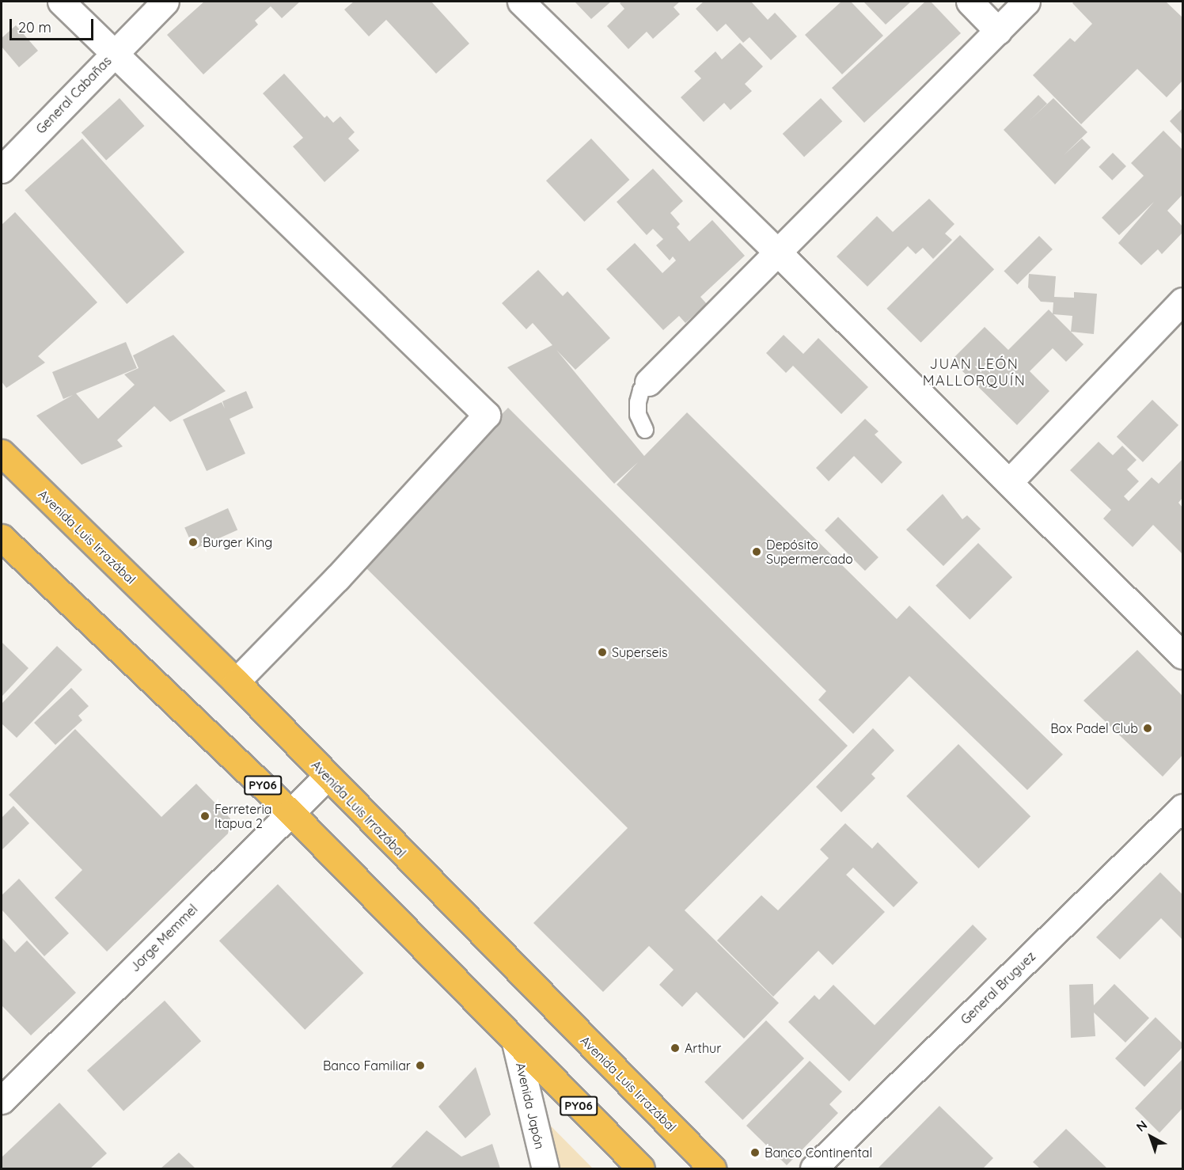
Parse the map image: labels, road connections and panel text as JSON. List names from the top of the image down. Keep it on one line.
{"streets":{"highway":["Avenida Luis Irrazábal","PY06"],"street":["General Cabañas","Jorge Memmel","General Bruguez","Avenida Japón"]},"crossings":[["Avenida Luis Irrazábal","Jorge Memmel"],["PY06","Jorge Memmel"],["PY06","Avenida Japón"]],"districts":["JUAN LEÓN MALLORQUÍN"],"places":["Burger King","Depósito Supermercado","Superseis","Box Padel Club","Ferreteria Itapua 2","Arthur","Banco Familiar","Banco Continental"],"scale_bar":"20 m","north":"top left"}
